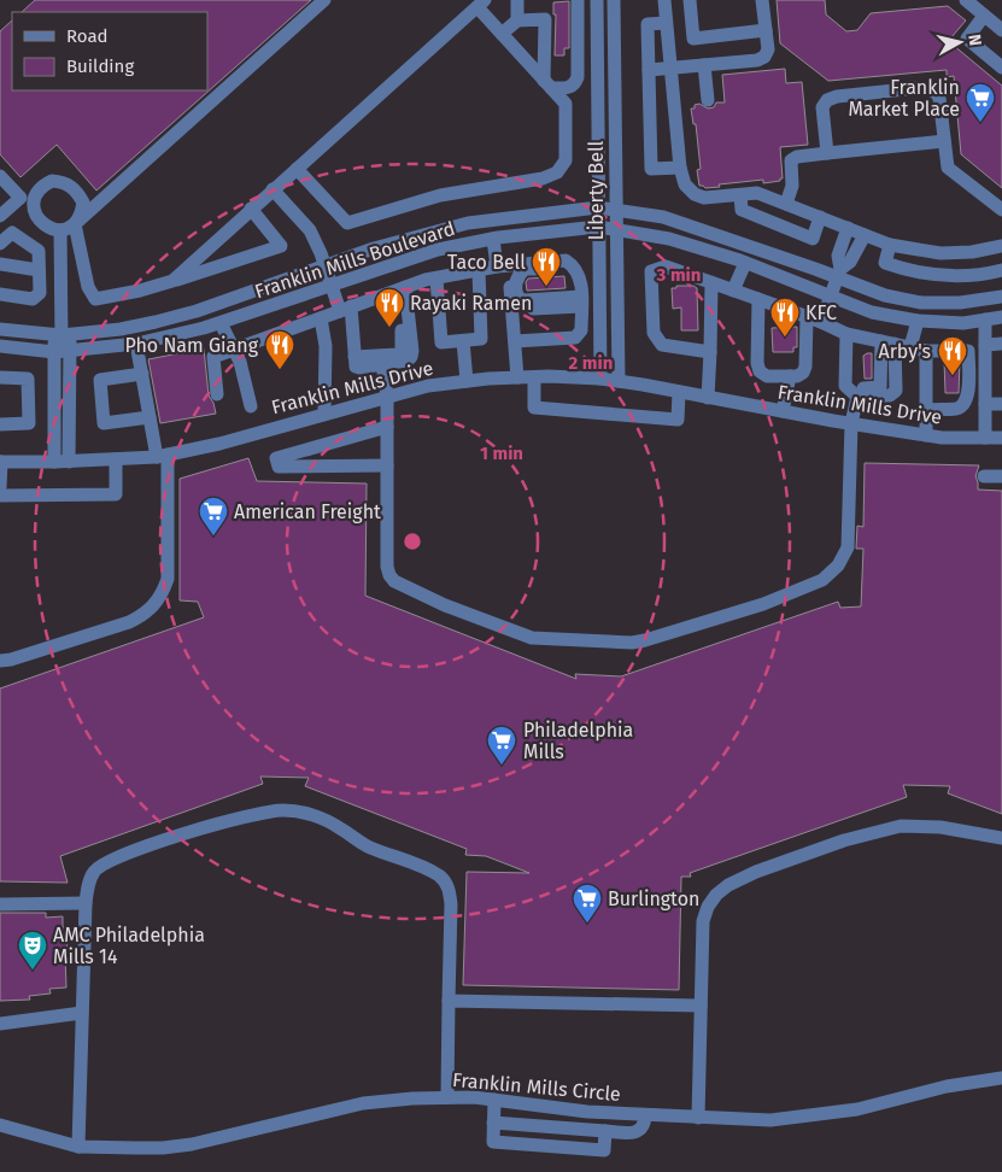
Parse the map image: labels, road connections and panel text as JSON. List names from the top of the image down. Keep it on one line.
{"streets":{"street":["Liberty Bell","Franklin Mills Boulevard","Franklin Mills Drive","Franklin Mills Circle"]},"crossings":[["Liberty Bell","Franklin Mills Boulevard"],["Liberty Bell","Franklin Mills Drive"]],"places":{"supermarket":["Franklin Market Place","American Freight","Philadelphia Mills","Burlington"],"restaurant":["Taco Bell","Rayaki Ramen","KFC","Pho Nam Giang","Arby's"],"theatre":["AMC Philadelphia Mills 14"]},"legend":["Road","Building"],"north":"right","rings":["3 min","2 min","1 min"]}
